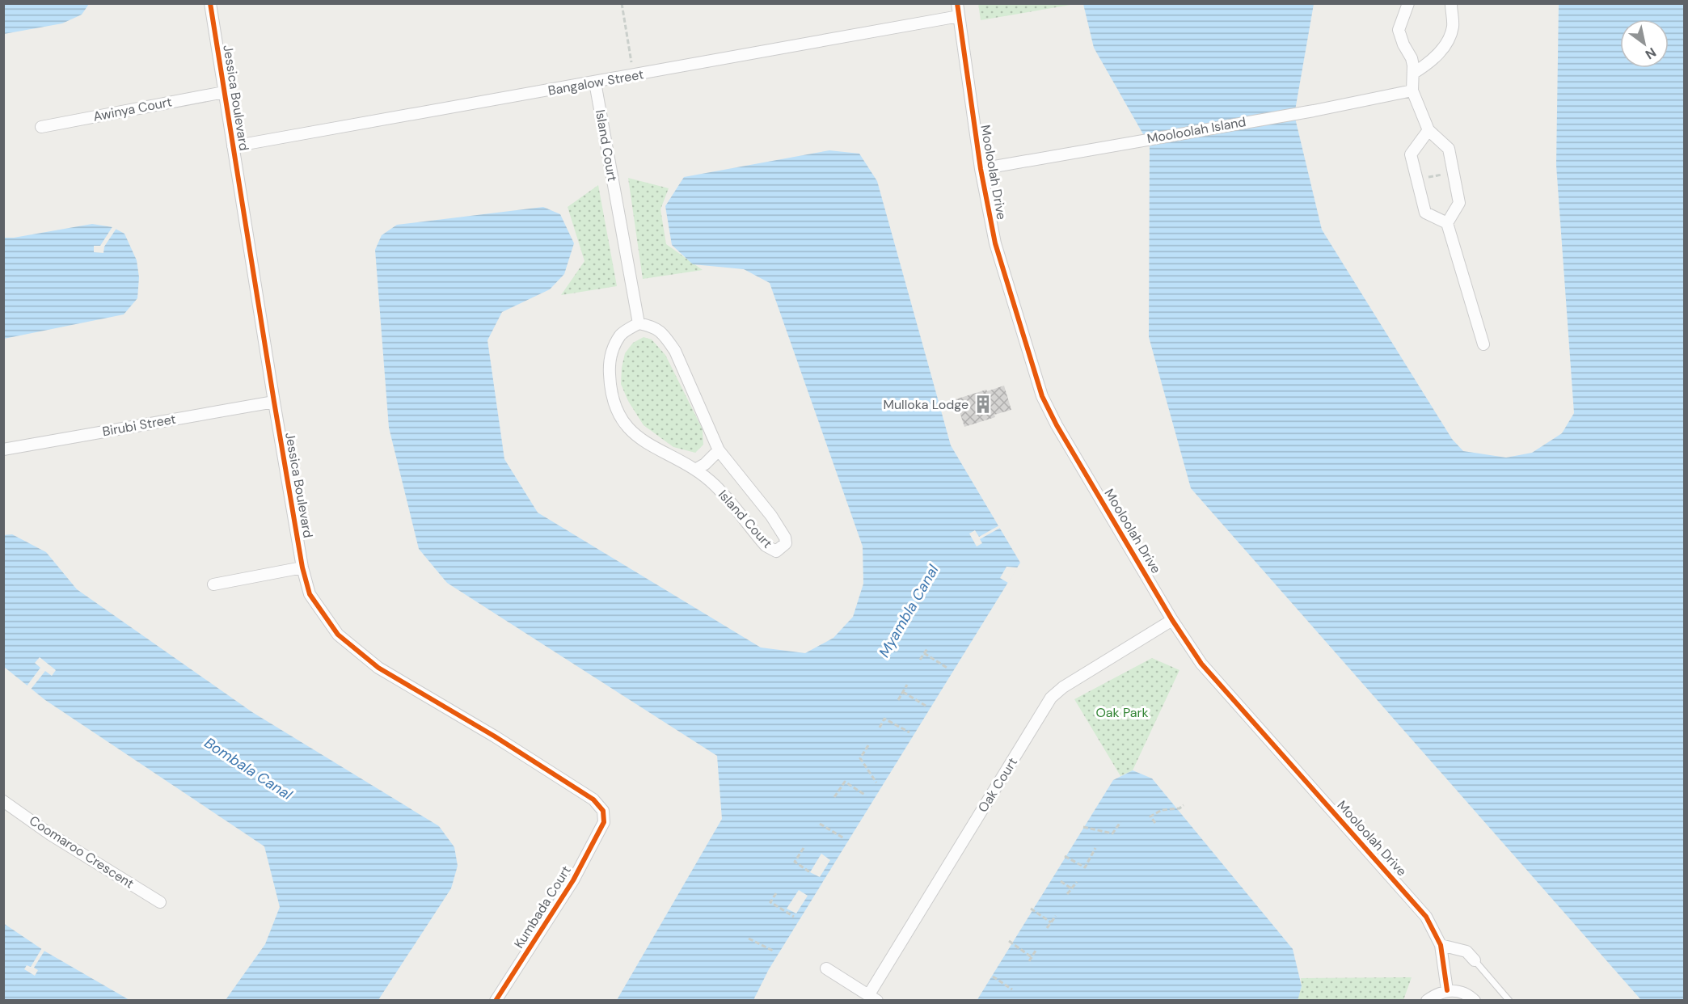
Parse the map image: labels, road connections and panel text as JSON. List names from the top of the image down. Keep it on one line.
{"streets":{"street":["Bangalow Street","Jessica Boulevard","Awinya Court","Mooloolah Island","Island Court","Mooloolah Drive","Birubi Street","Oak Court","Coomaroo Crescent","Kumbada Court"]},"crossings":[["Bangalow Street","Jessica Boulevard"],["Bangalow Street","Island Court"],["Bangalow Street","Mooloolah Drive"],["Jessica Boulevard","Awinya Court"],["Jessica Boulevard","Birubi Street"],["Jessica Boulevard","Kumbada Court"],["Mooloolah Island","Mooloolah Drive"],["Mooloolah Drive","Oak Court"]],"water":["Myambla Canal","Bombala Canal"],"parks":["Oak Park"],"places":{"building":["Mulloka Lodge"]},"north":"bottom right"}
